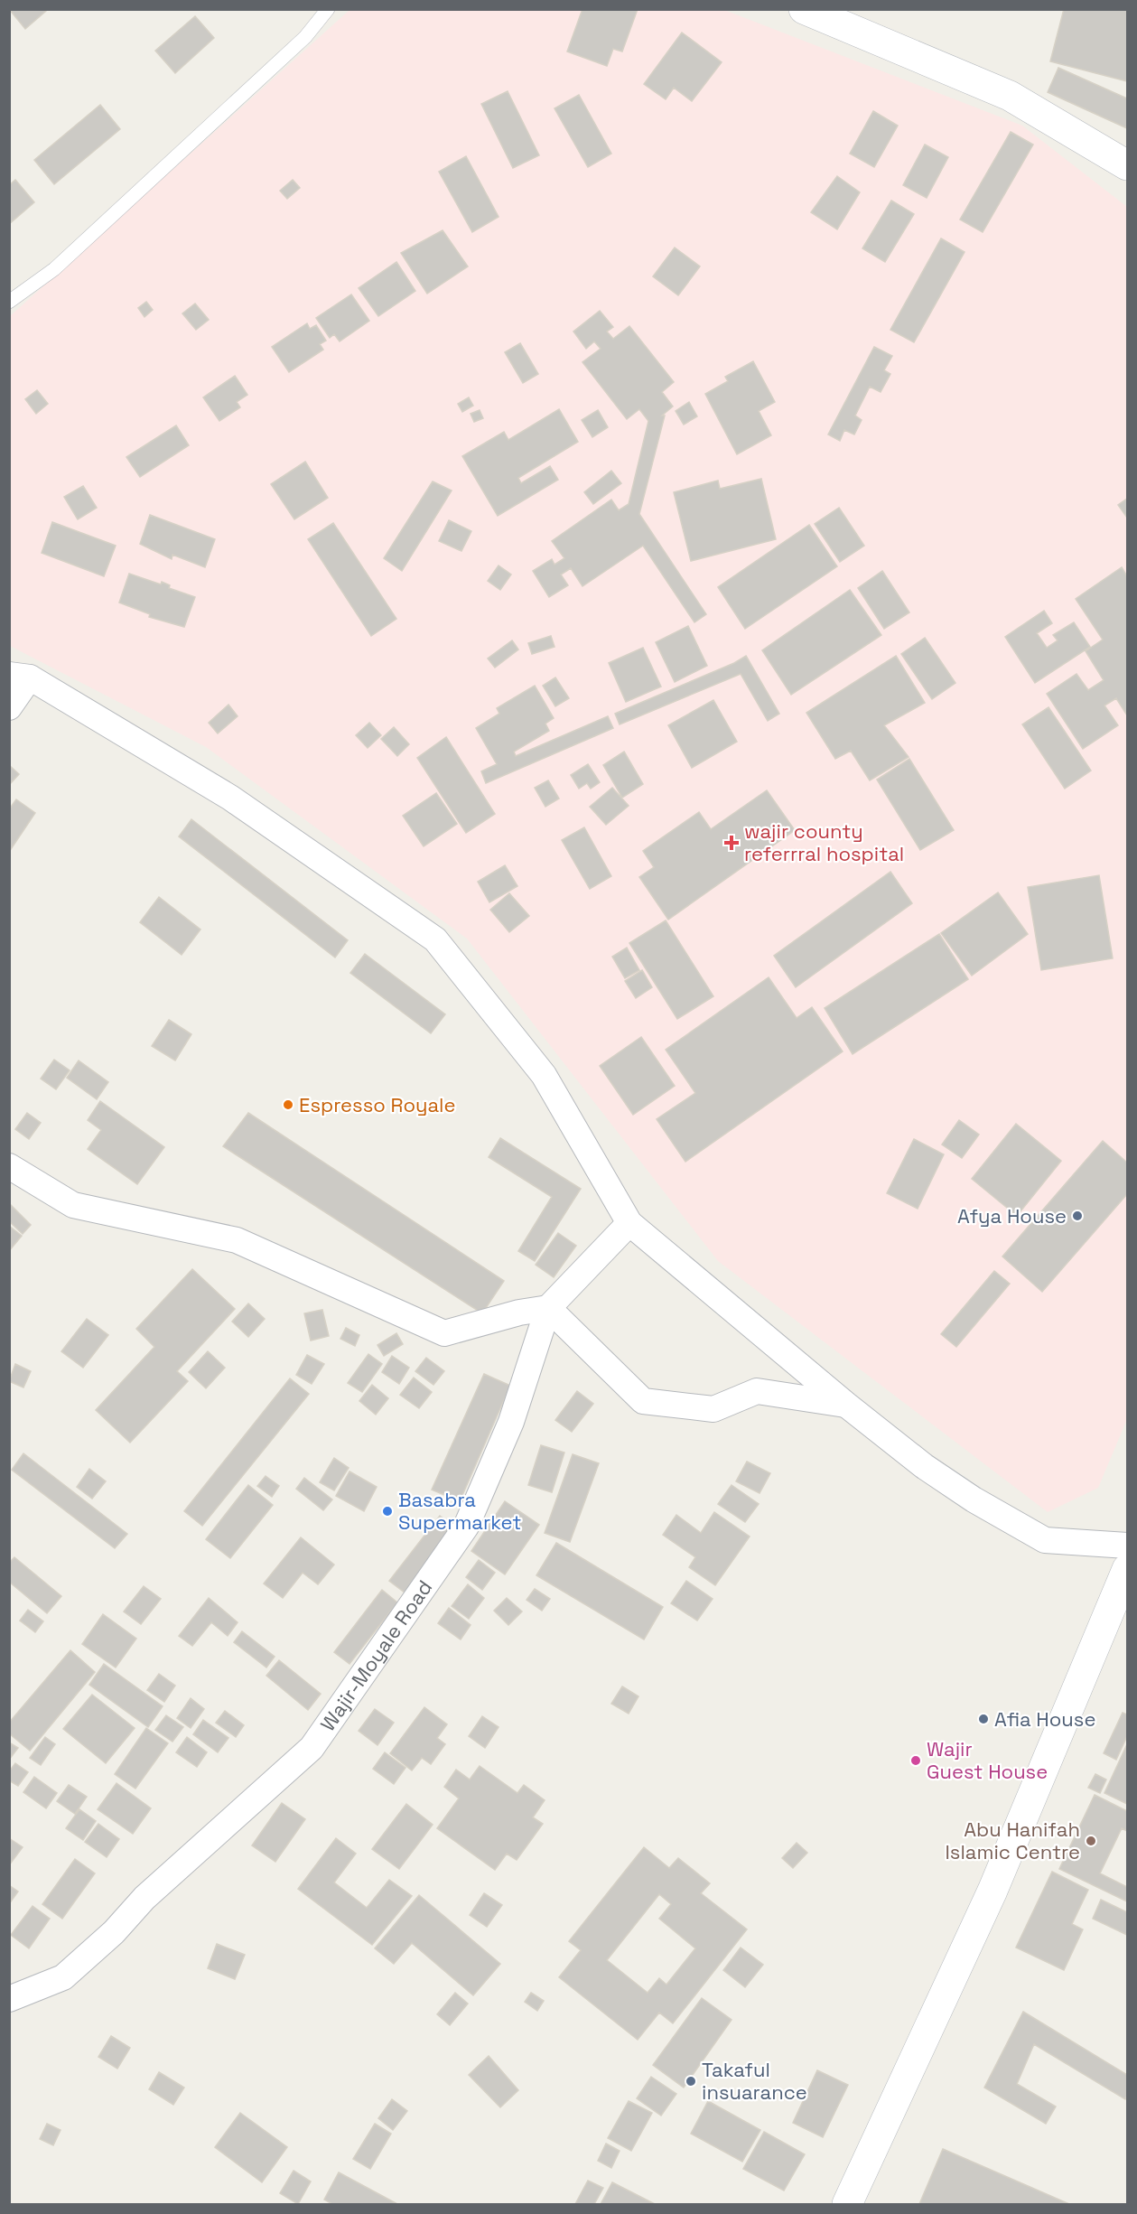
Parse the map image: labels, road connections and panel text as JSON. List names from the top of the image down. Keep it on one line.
{"streets":{"street":["Wajir-Moyale Road"]},"places":{"health":["wajir county referrral hospital"],"other":["Espresso Royale","Afya House","Basabra Supermarket","Afia House","Wajir Guest House","Abu Hanifah Islamic Centre","Takaful insuarance"]}}
